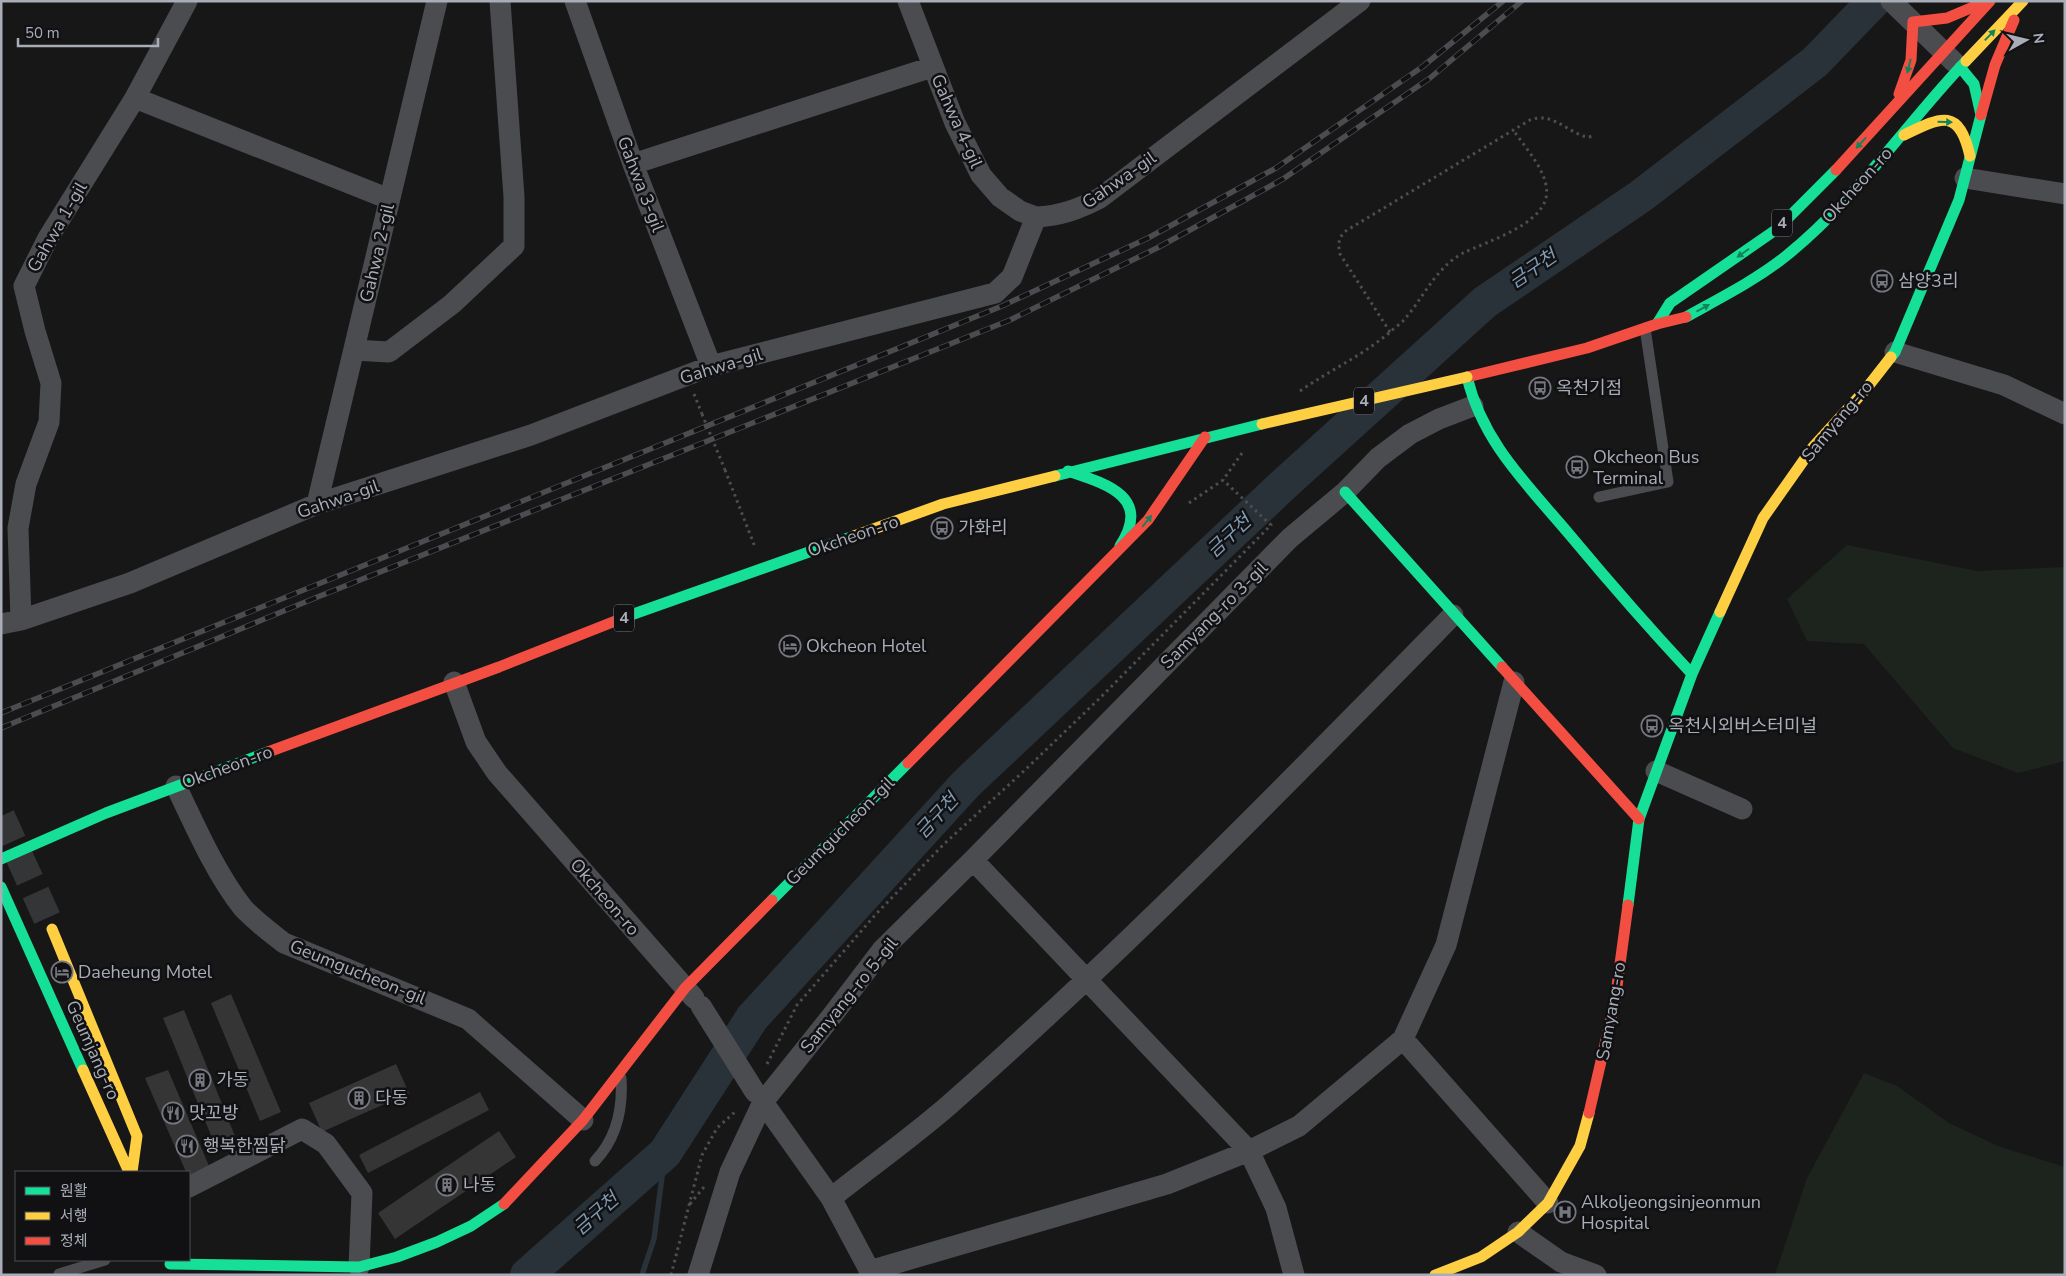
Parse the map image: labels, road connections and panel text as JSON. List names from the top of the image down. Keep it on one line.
{"streets":{"street":["Gahwa 4-gil","Gahwa-gil","Gahwa 3-gil","Okcheon-ro","4","Gahwa 1-gil","Gahwa 2-gil","Samyang-ro","Samyang-ro 3-gil","Geumgucheon-gil","Samyang-ro 5-gil","Geumjang-ro"]},"crossings":[["Gahwa 4-gil","Gahwa-gil"],["Gahwa-gil","Gahwa 3-gil"],["Gahwa-gil","Gahwa 1-gil"],["Gahwa-gil","Gahwa 2-gil"],["Okcheon-ro","Samyang-ro"],["Okcheon-ro","Geumgucheon-gil"],["Okcheon-ro","Samyang-ro 5-gil"],["Samyang-ro 3-gil","Samyang-ro 5-gil"]],"water":["금구천"],"places":{"bus stop":["삼양3리","옥천기점","Okcheon Bus Terminal","가화리","옥천시외버스터미널"],"hotel":["Okcheon Hotel","Daeheung Motel"],"building":["가동","다동","나동"],"restaurant":["맛꼬방","행복한찜닭"],"hospital":["Alkoljeongsinjeonmun Hospital"]},"legend":["원활","서행","정체"],"scale_bar":"50 m","north":"right"}
